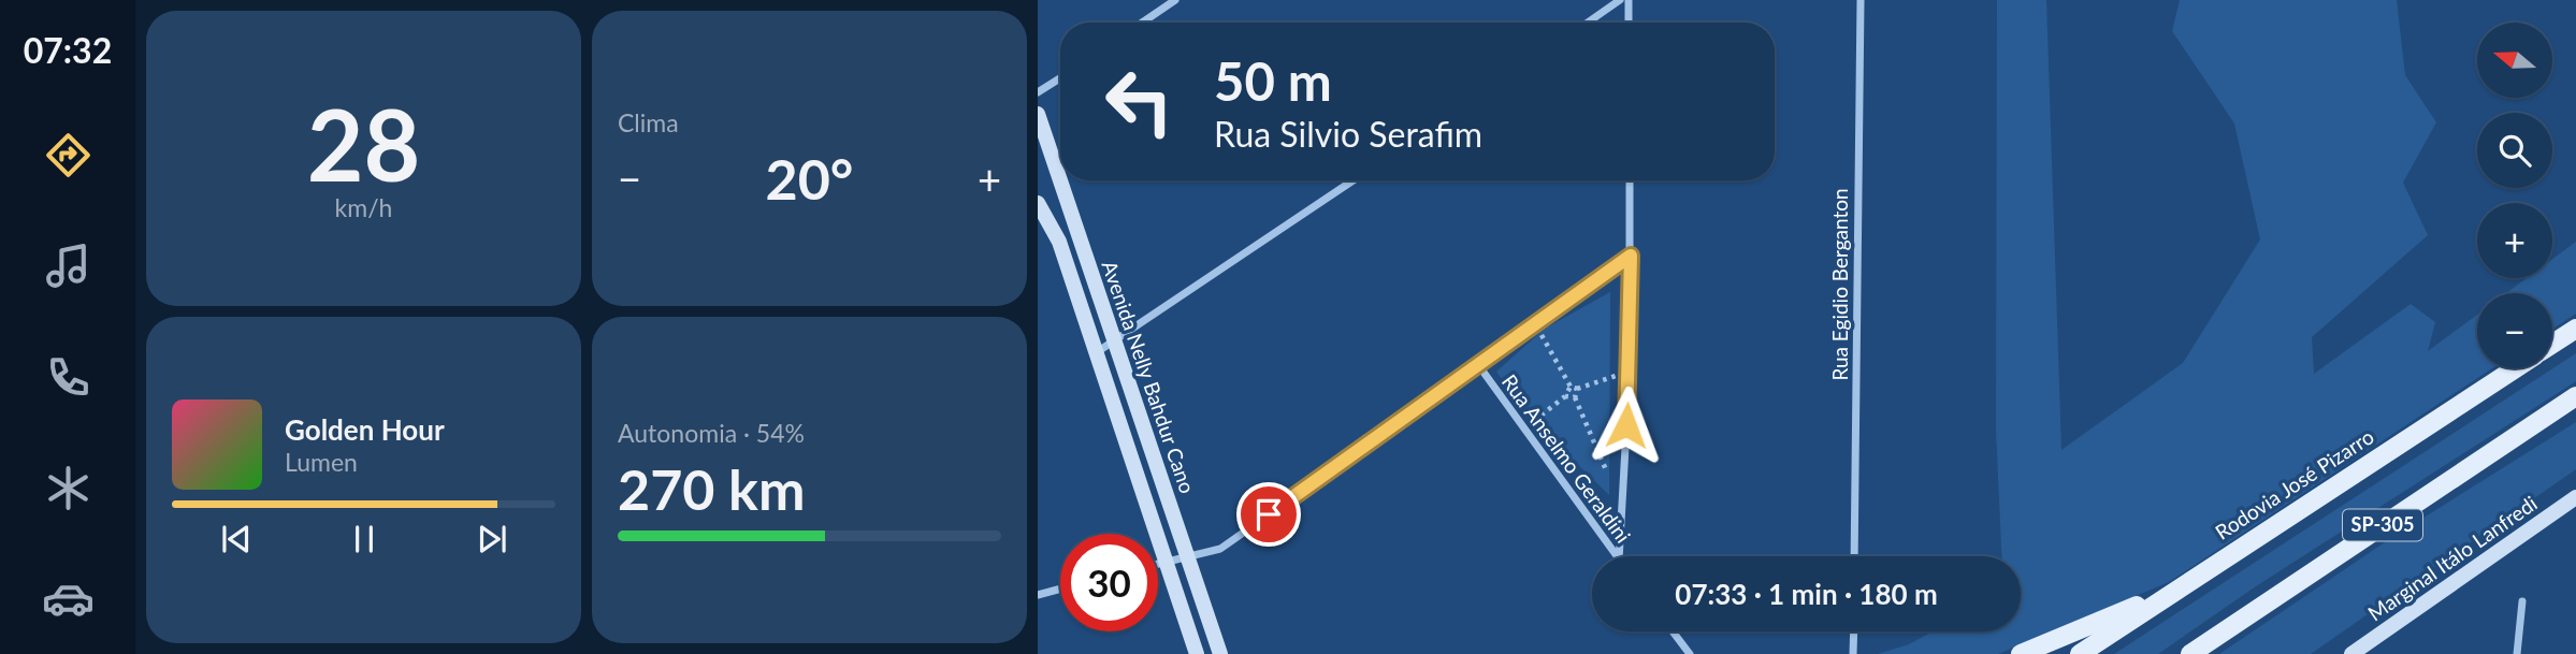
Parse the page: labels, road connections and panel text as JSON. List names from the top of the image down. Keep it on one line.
{"streets":{"main road":["Avenida Nelly Bahdur Cano","Rodovia José Pizarro","SP-305","Marginal Itálo Lanfredi"],"street":["Rua Egidio Berganton","Rua Anselmo Geraldini"]},"north":"left","page":{"tabs":"07:32","tile":[["28","km/h"],"Clima",["Autonomia · 54%","270 km"]],"map_buttons":["+","−"],"turn":["50 m","Rua Silvio Serafim"],"heat":["−","20°","+"],"song":["Golden Hour","Lumen"],"limit":"30","trip":"07:33 · 1 min · 180 m"}}
